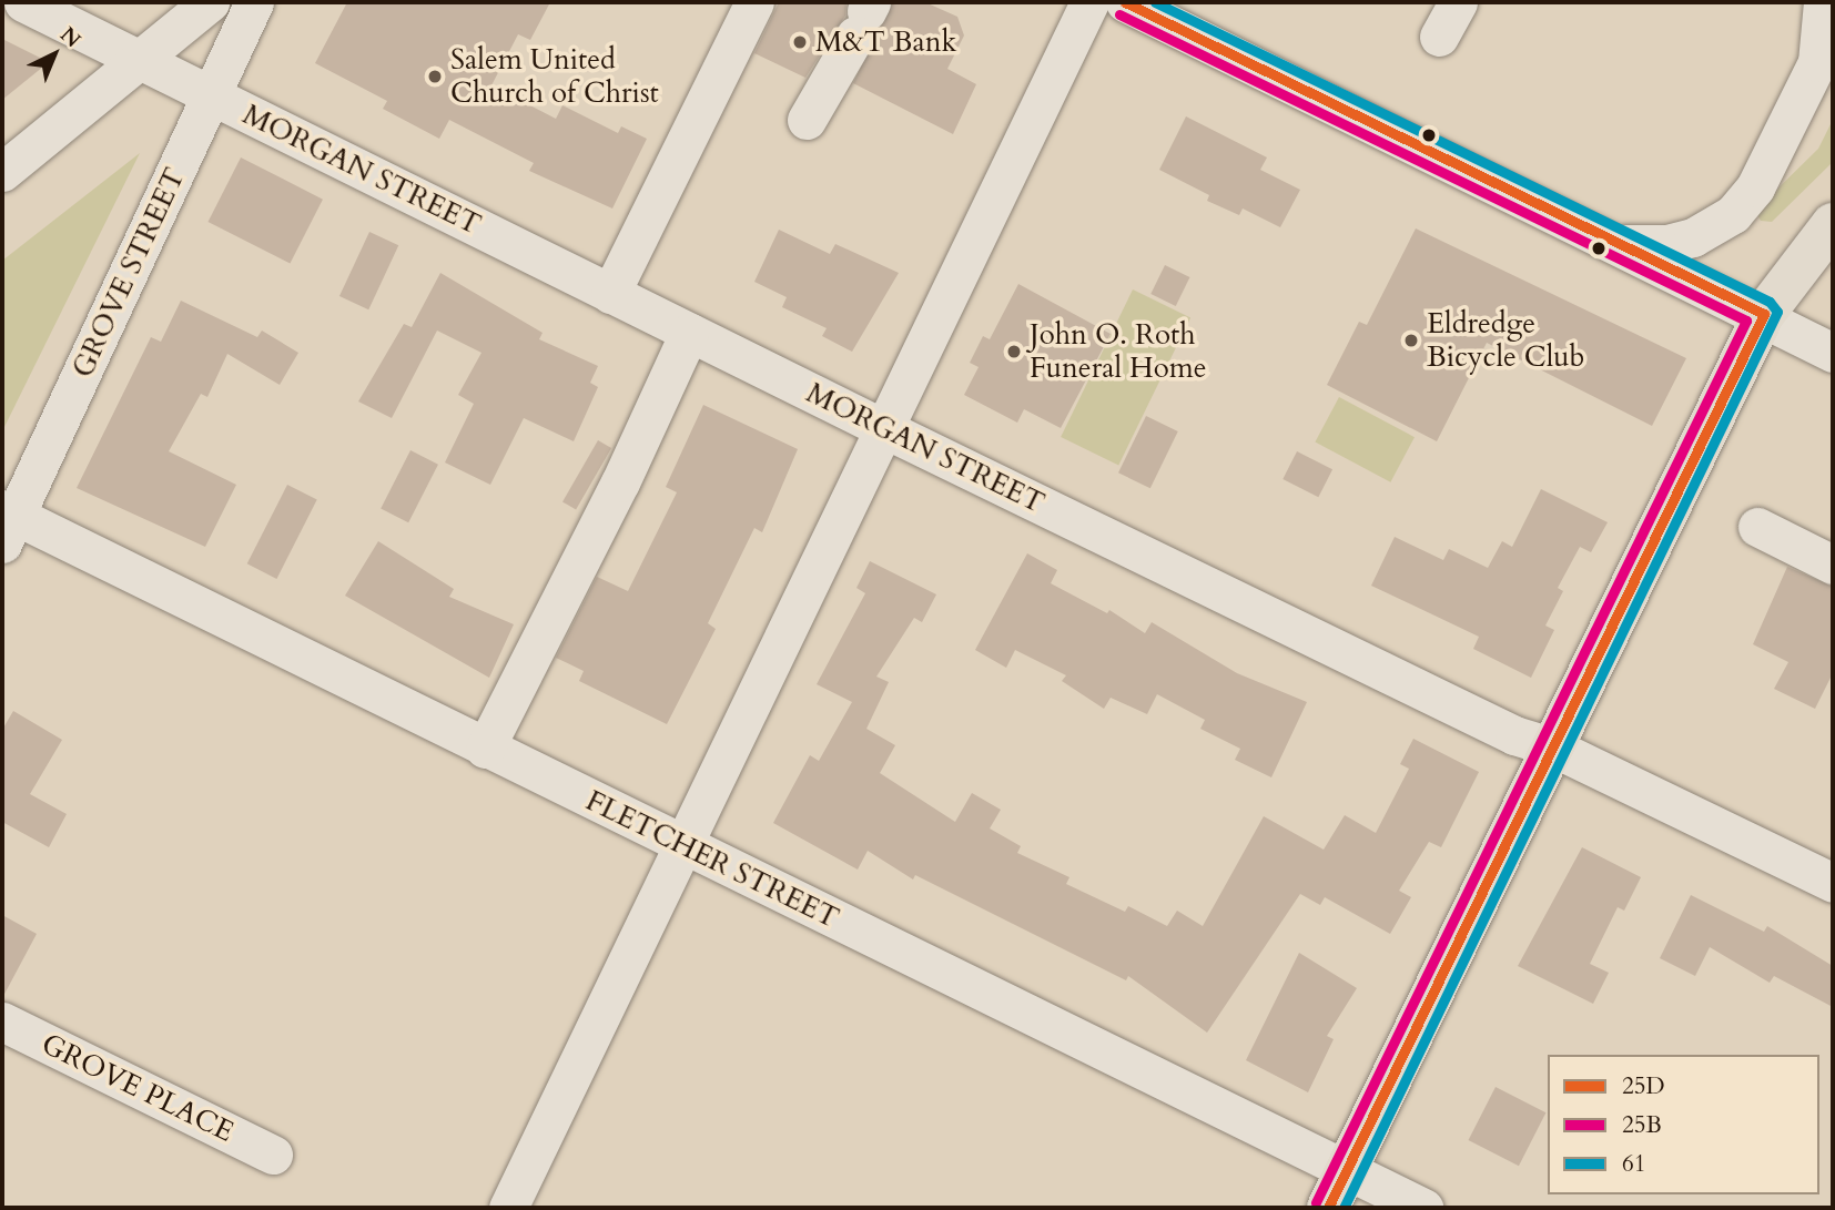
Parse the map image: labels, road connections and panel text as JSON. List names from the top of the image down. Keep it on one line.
{"streets":{"street":["MORGAN STREET","GROVE STREET","FLETCHER STREET","GROVE PLACE"]},"crossings":[["MORGAN STREET","GROVE STREET"],["GROVE STREET","FLETCHER STREET"]],"places":["M&T Bank","Salem United Church of Christ","Eldredge Bicycle Club","John O. Roth Funeral Home"],"lines":["transit line 25D","transit line 61","transit line 25B"],"legend":["25D","25B","61"],"north":"top right"}
